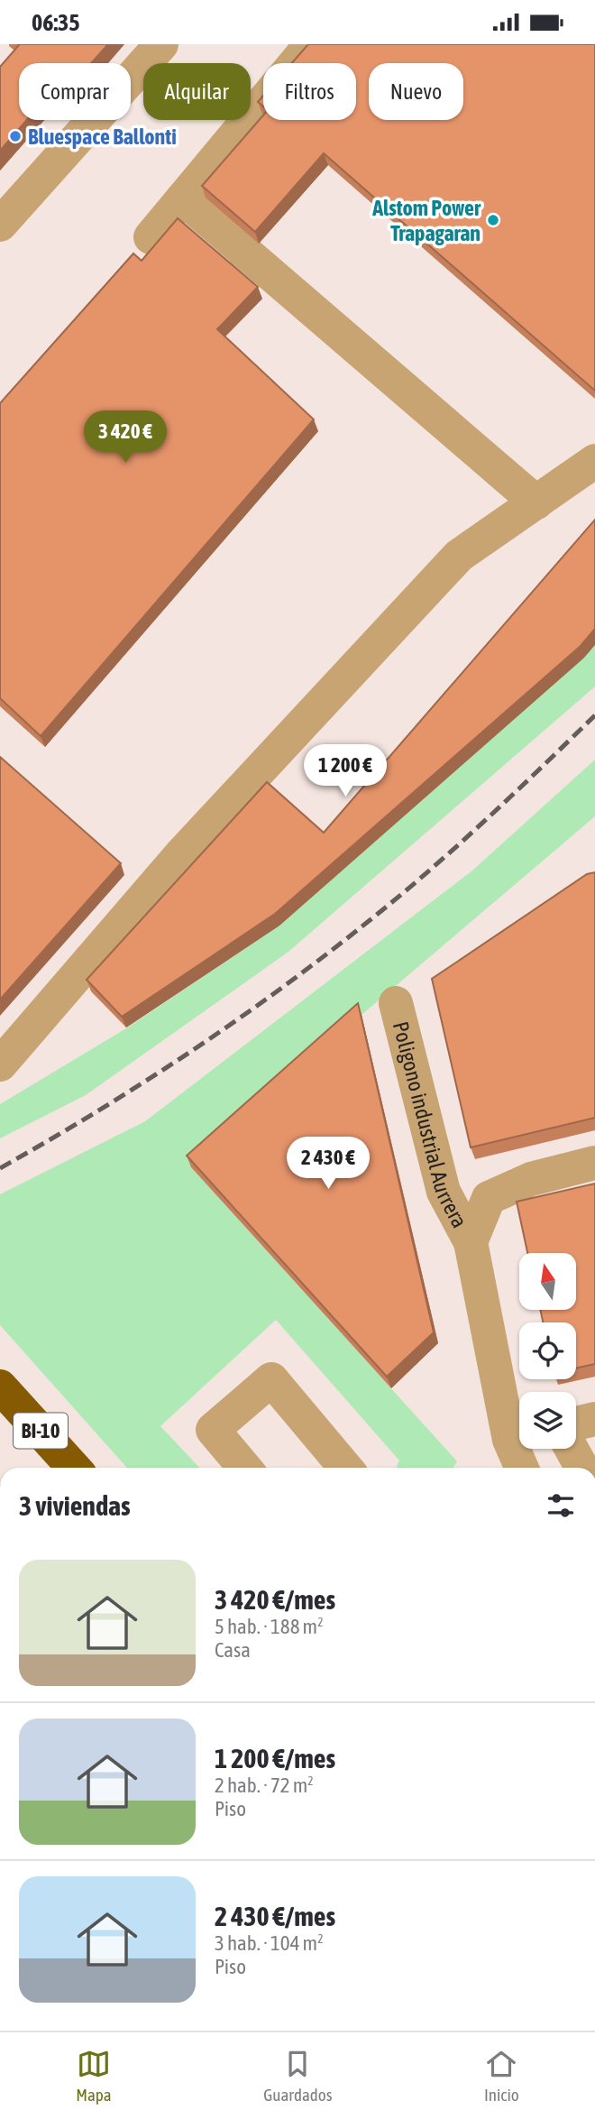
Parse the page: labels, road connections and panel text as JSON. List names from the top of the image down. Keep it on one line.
{"streets":{"highway":["BI-10"],"street":["Poligono industrial Aurrera"]},"places":["Bluespace Ballonti","Alstom Power Trapagaran"],"north":"top","page":{"status":"06:35","chip":["Comprar","Alquilar","Filtros","Nuevo"],"price":["3 420 €","1 200 €","2 430 €"],"heading":"3 viviendas","list":[{"name":"3 420 €/mes","note":"5 hab. · 188 m² · Casa"},{"name":"1 200 €/mes","note":"2 hab. · 72 m² · Piso"},{"name":"2 430 €/mes","note":"3 hab. · 104 m² · Piso"}],"tabs":["Mapa","Guardados","Inicio"]}}
